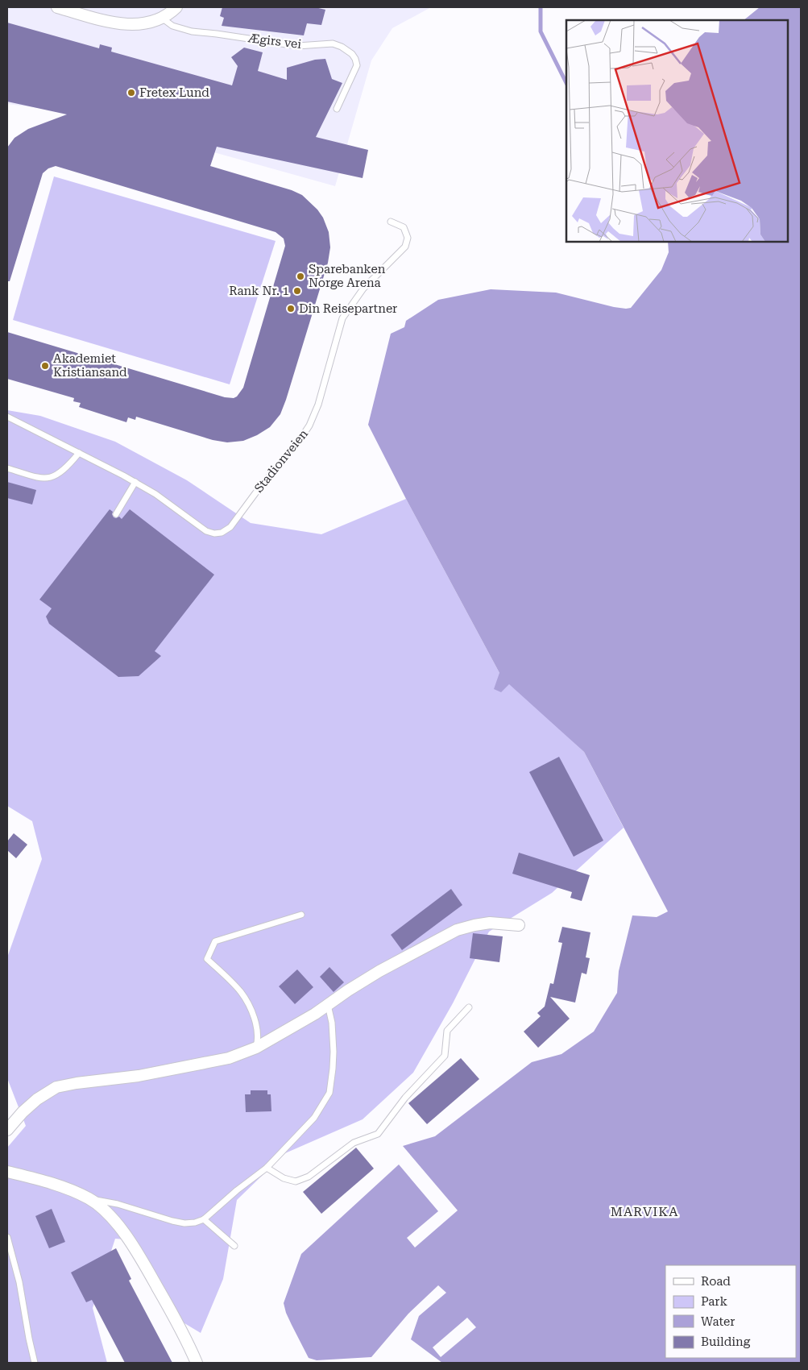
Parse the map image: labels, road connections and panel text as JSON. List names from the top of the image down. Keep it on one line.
{"streets":{"lane":["Ægirs vei","Stadionveien"]},"districts":["MARVIKA"],"places":["Fretex Lund","Sparebanken Norge Arena","Rank Nr. 1","Din Reisepartner","Akademiet Kristiansand"],"legend":["Road","Park","Water","Building"]}
